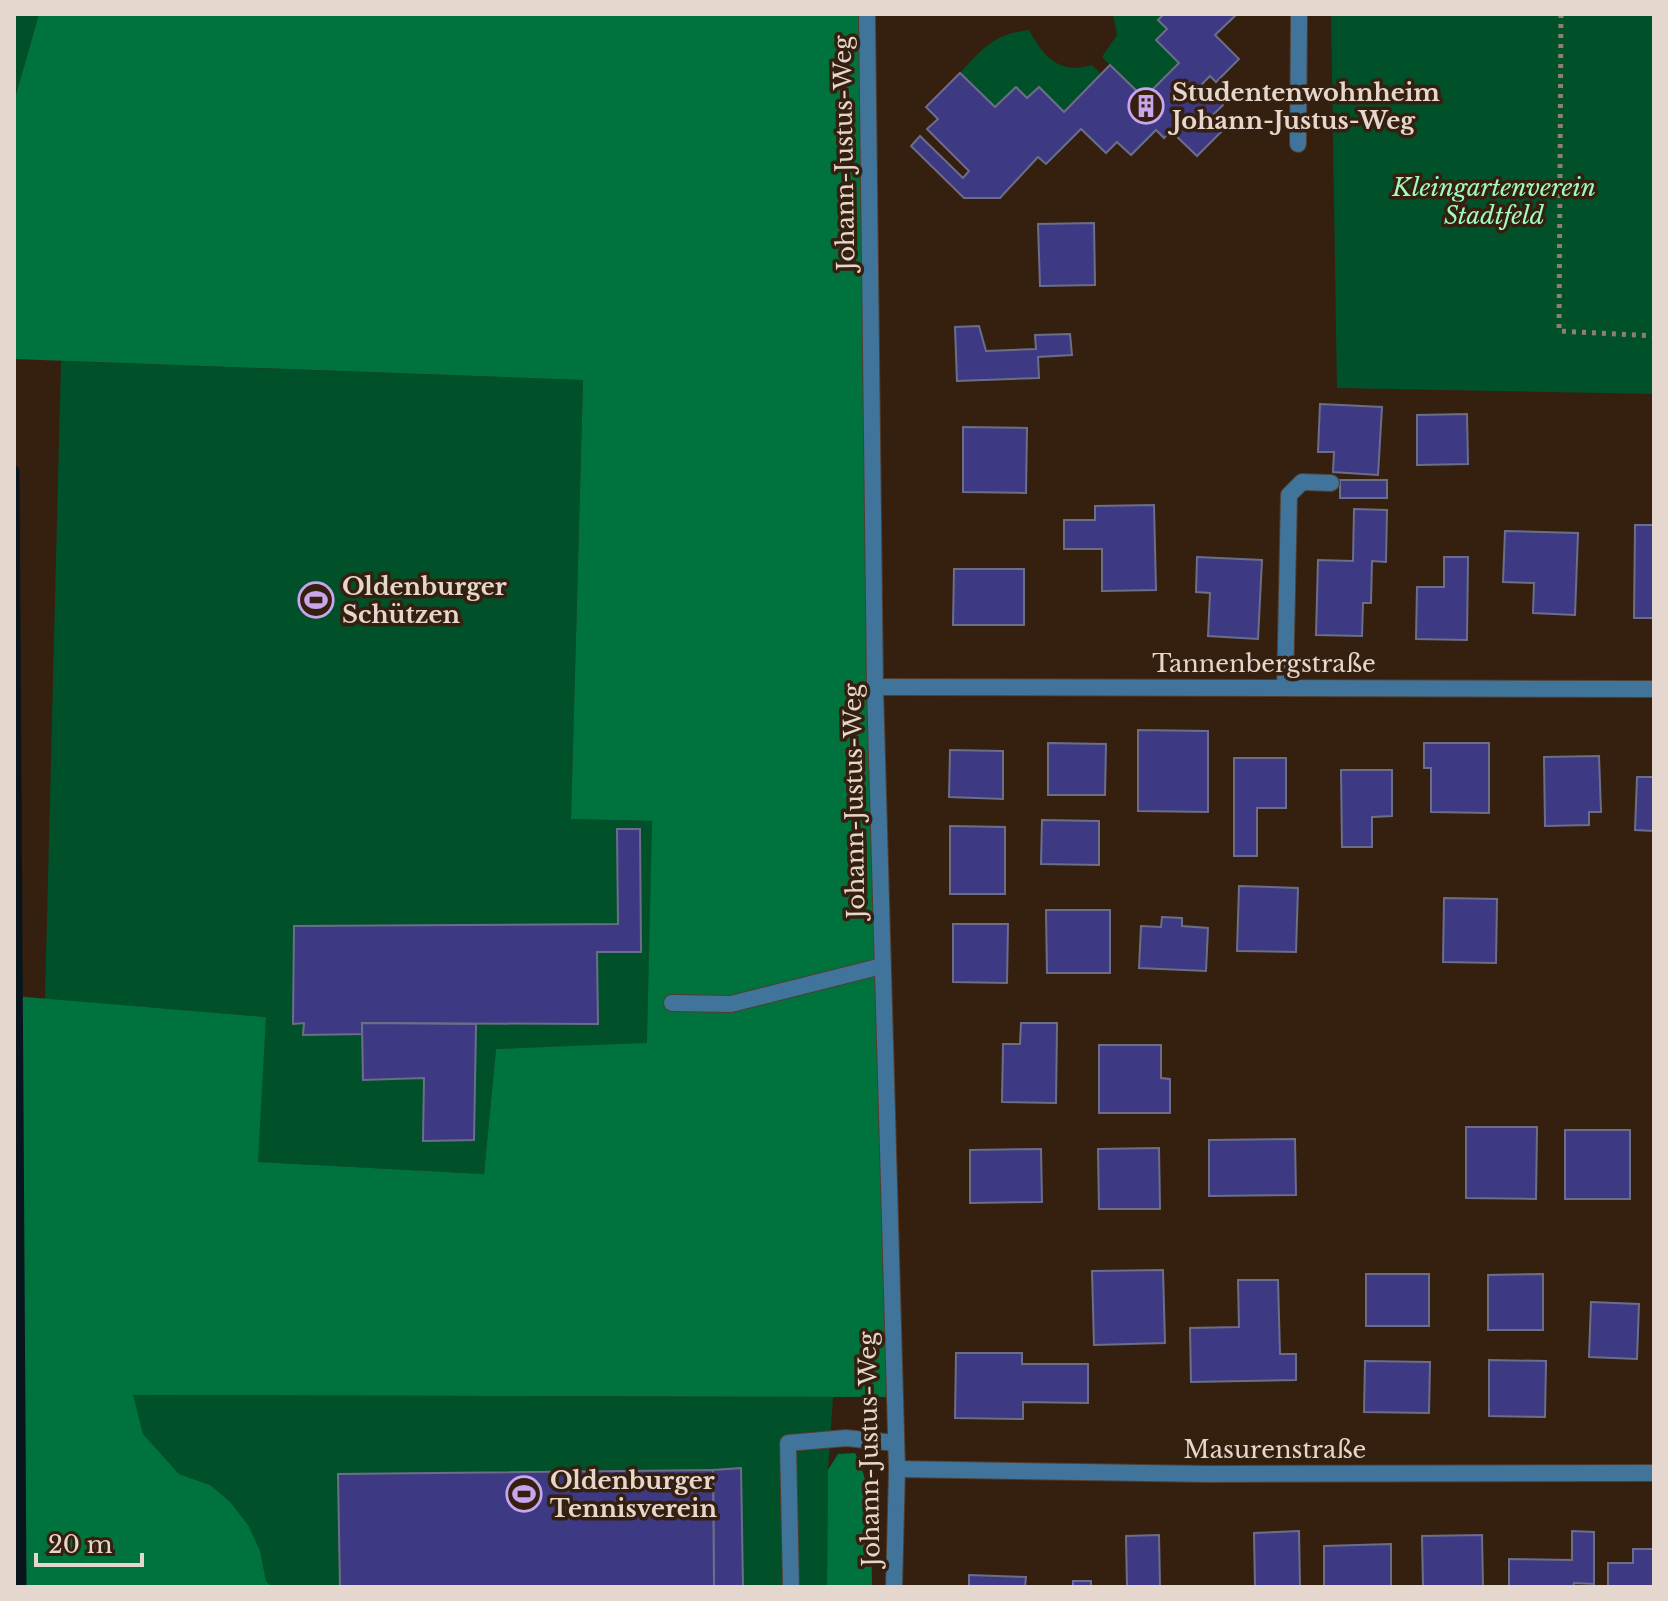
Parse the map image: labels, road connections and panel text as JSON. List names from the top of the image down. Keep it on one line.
{"streets":{"street":["Johann-Justus-Weg","Tannenbergstraße","Masurenstraße"]},"crossings":[["Johann-Justus-Weg","Tannenbergstraße"],["Johann-Justus-Weg","Masurenstraße"]],"parks":["Kleingartenverein Stadtfeld"],"places":{"building":["Studentenwohnheim Johann-Justus-Weg"],"sports":["Oldenburger Schützen","Oldenburger Tennisverein"]},"scale_bar":"20 m"}
